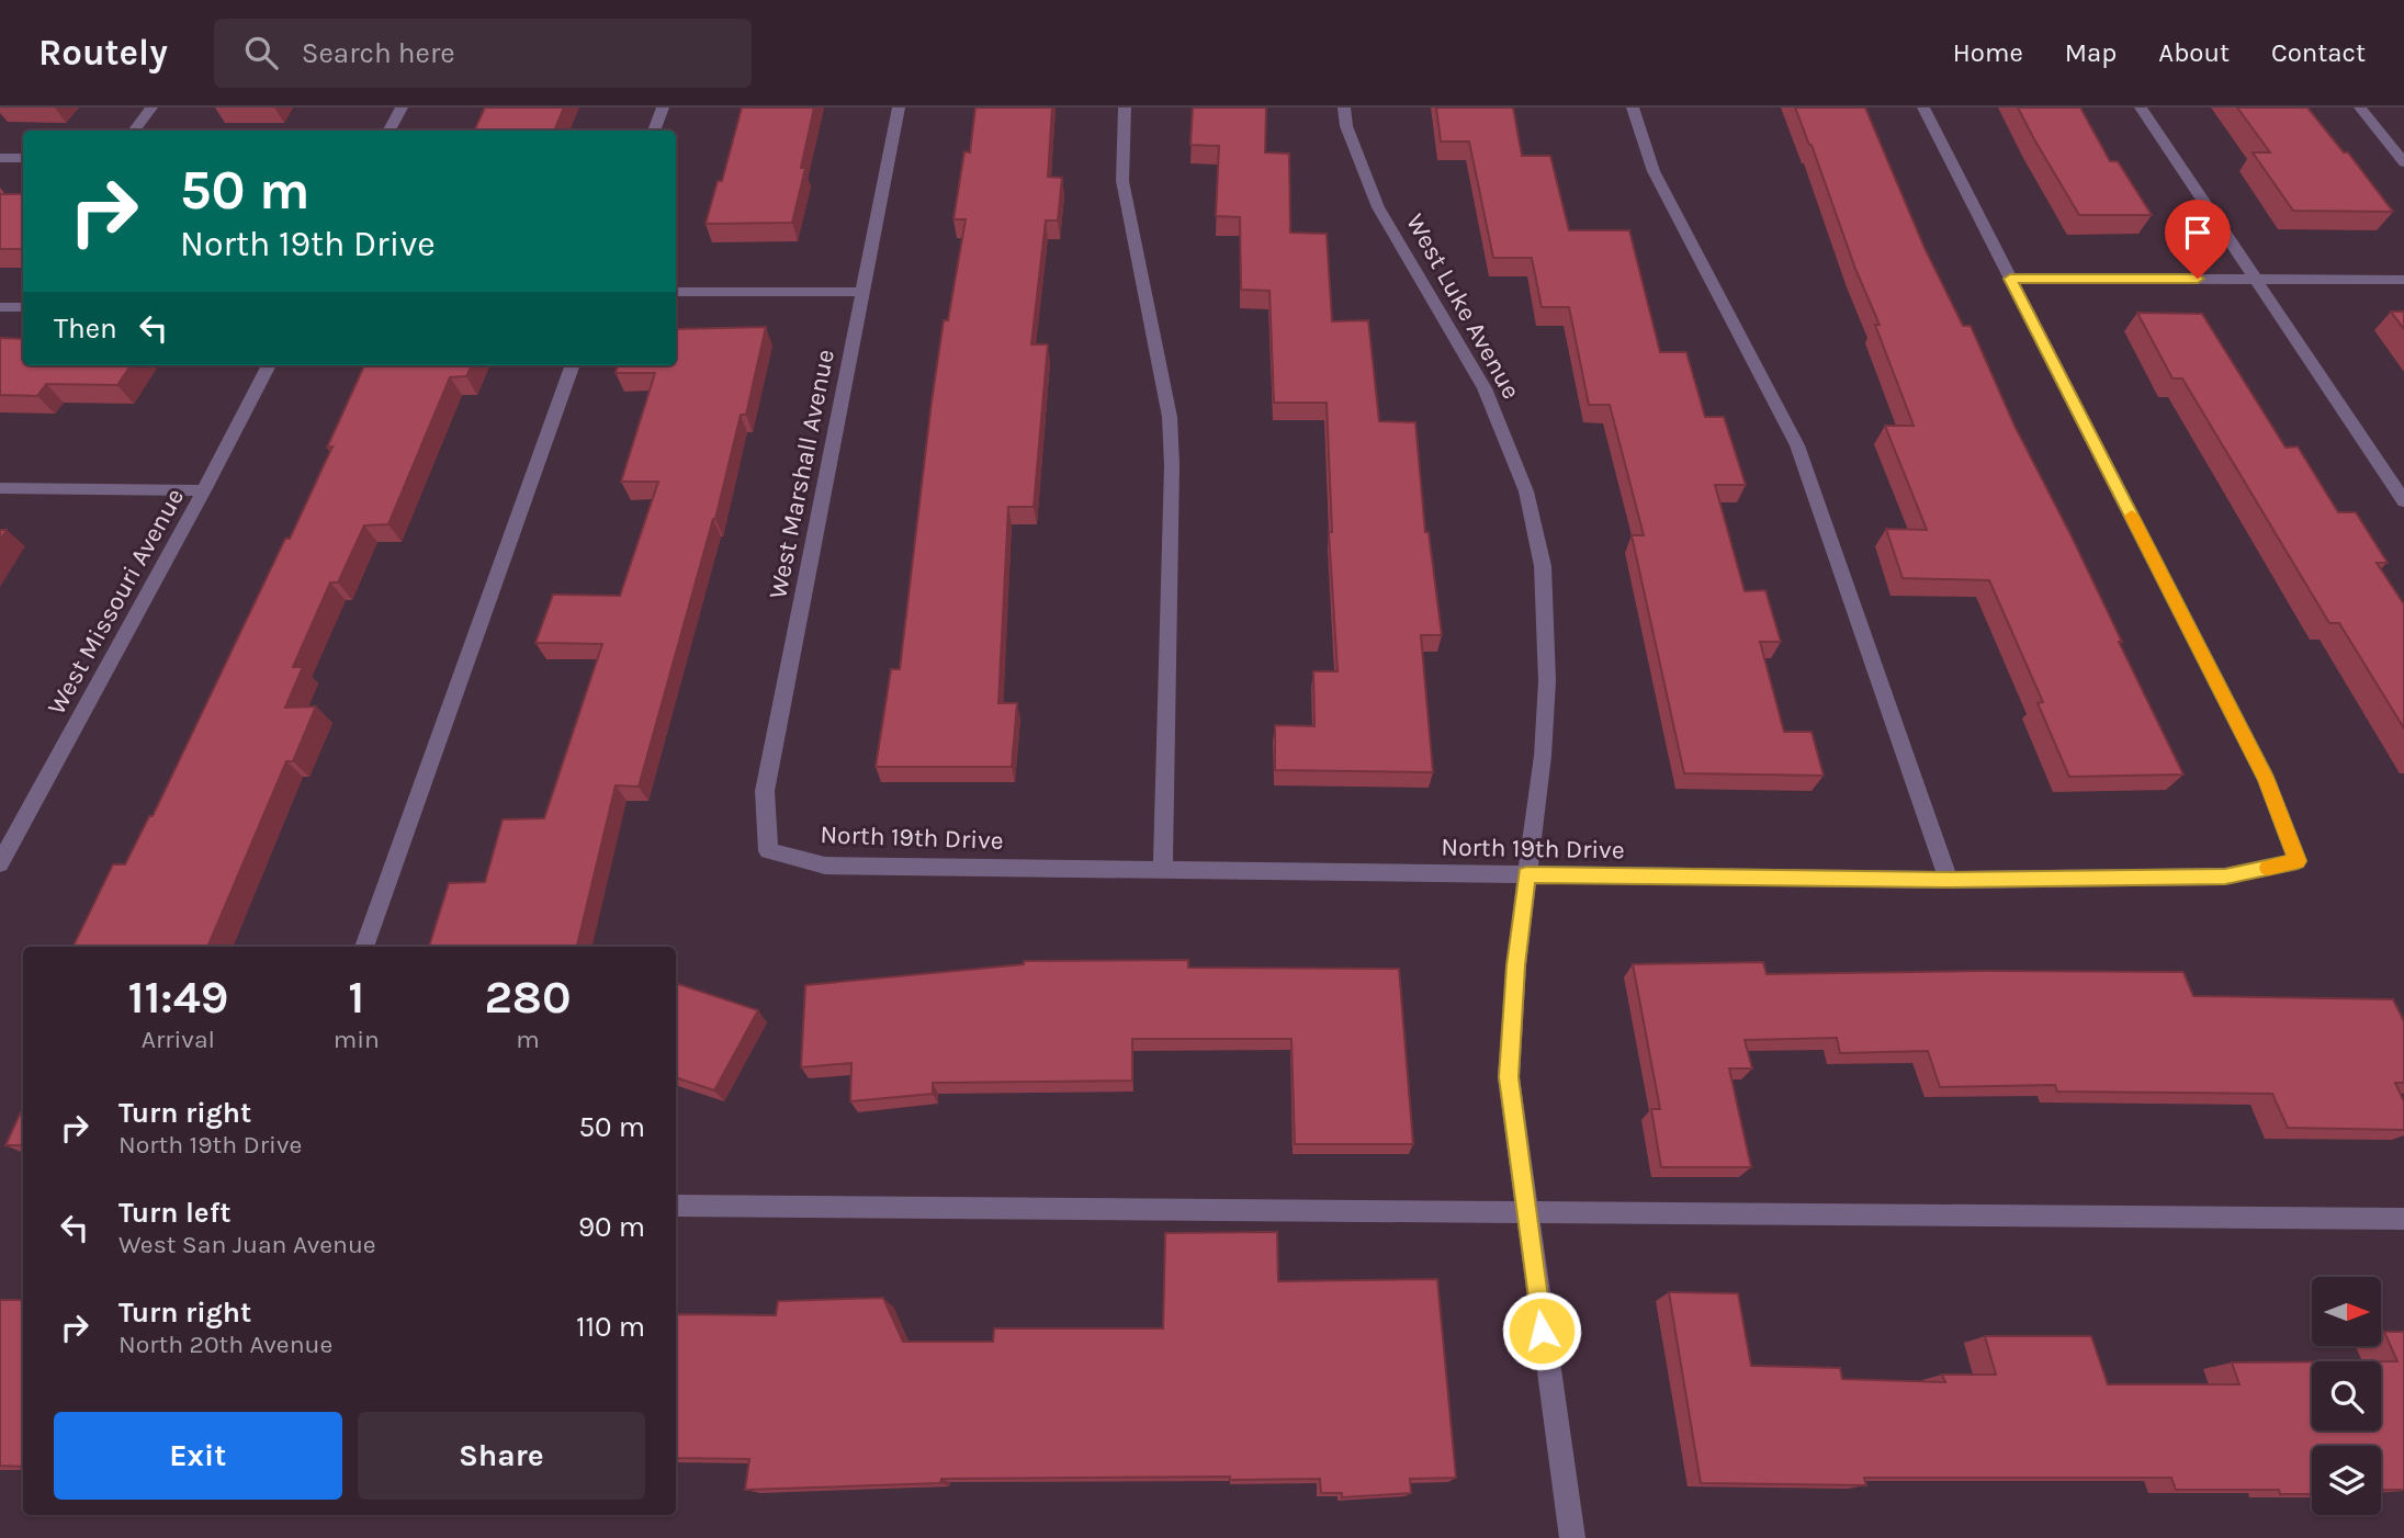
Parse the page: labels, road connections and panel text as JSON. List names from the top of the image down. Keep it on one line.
{"streets":{"street":["West Luke Avenue","West Marshall Avenue","West Missouri Avenue","North 19th Drive"]},"crossings":[["West Luke Avenue","North 19th Drive"],["West Marshall Avenue","North 19th Drive"]],"north":"right","page":{"header":"Routely","search":"Search here","nav":["Home","Map","About","Contact"],"turn":["50 m","North 19th Drive"],"then":"Then","eta":["11:49","Arrival","1","min","280","m"],"list":[{"name":"Turn right","note":"North 19th Drive","value":"50 m"},{"name":"Turn left","note":"West San Juan Avenue","value":"90 m"},{"name":"Turn right","note":"North 20th Avenue","value":"110 m"}],"buttons":["Exit","Share"]}}
